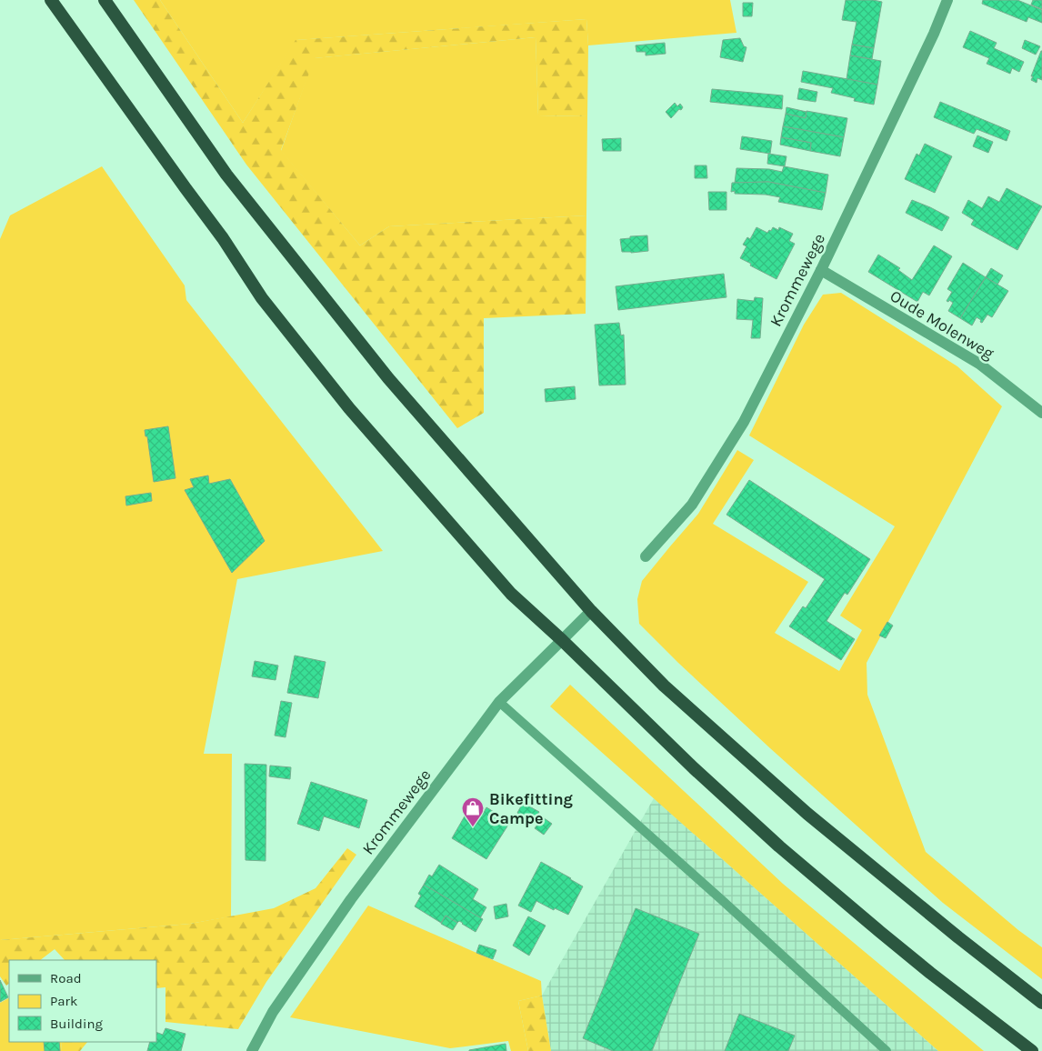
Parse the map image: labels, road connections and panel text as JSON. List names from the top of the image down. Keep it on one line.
{"streets":{"street":["Krommewege","Oude Molenweg"]},"crossings":[["Krommewege","Oude Molenweg"]],"places":{"shop":["Bikefitting Campe"]},"legend":["Road","Park","Building"]}
